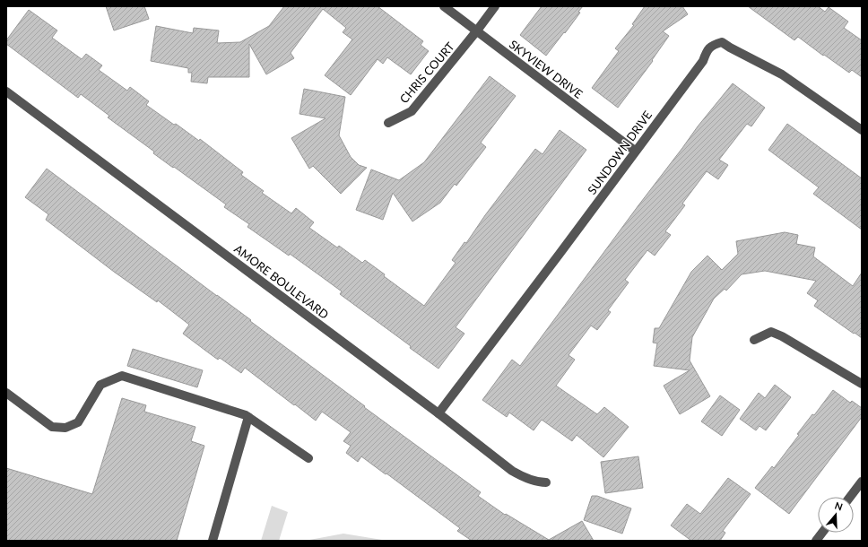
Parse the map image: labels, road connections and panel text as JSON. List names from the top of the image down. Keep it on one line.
{"streets":{"street":["SKYVIEW DRIVE","CHRIS COURT","SUNDOWN DRIVE","AMORE BOULEVARD"]},"crossings":[["SKYVIEW DRIVE","CHRIS COURT"],["SKYVIEW DRIVE","SUNDOWN DRIVE"],["SUNDOWN DRIVE","AMORE BOULEVARD"]],"north":"top"}
